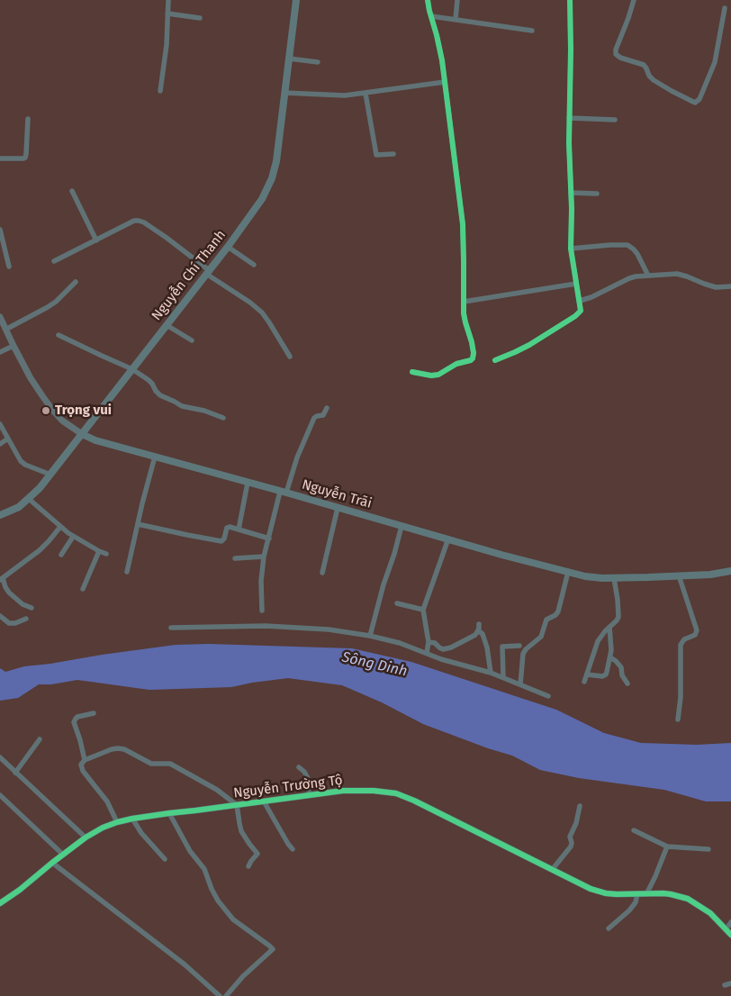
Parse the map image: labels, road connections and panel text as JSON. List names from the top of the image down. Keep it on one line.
{"streets":{"main road":["Nguyễn Chí Thanh","Nguyễn Trãi"],"street":["Nguyễn Trường Tộ"]},"crossings":[["Nguyễn Chí Thanh","Nguyễn Trãi"]],"water":["Sông Dinh"],"places":["Trọng vui"]}
